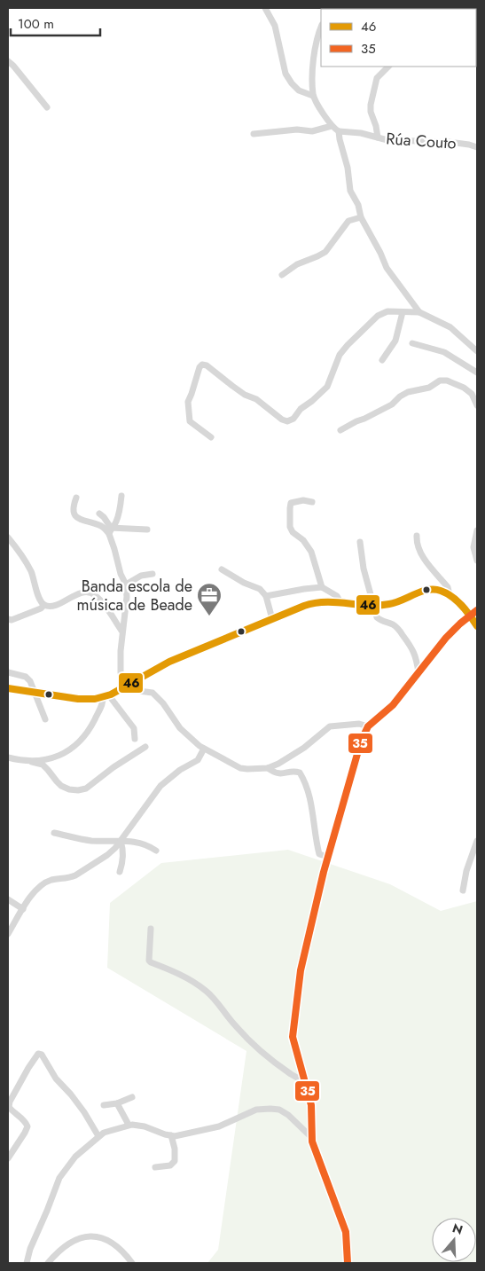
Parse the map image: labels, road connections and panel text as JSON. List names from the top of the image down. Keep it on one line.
{"streets":{"street":["Rúa Couto"]},"places":{"office":["Banda escola de música de Beade"]},"lines":["transit line 46","transit line 35"],"legend":["46","35"],"scale_bar":"100 m","north":"top"}
